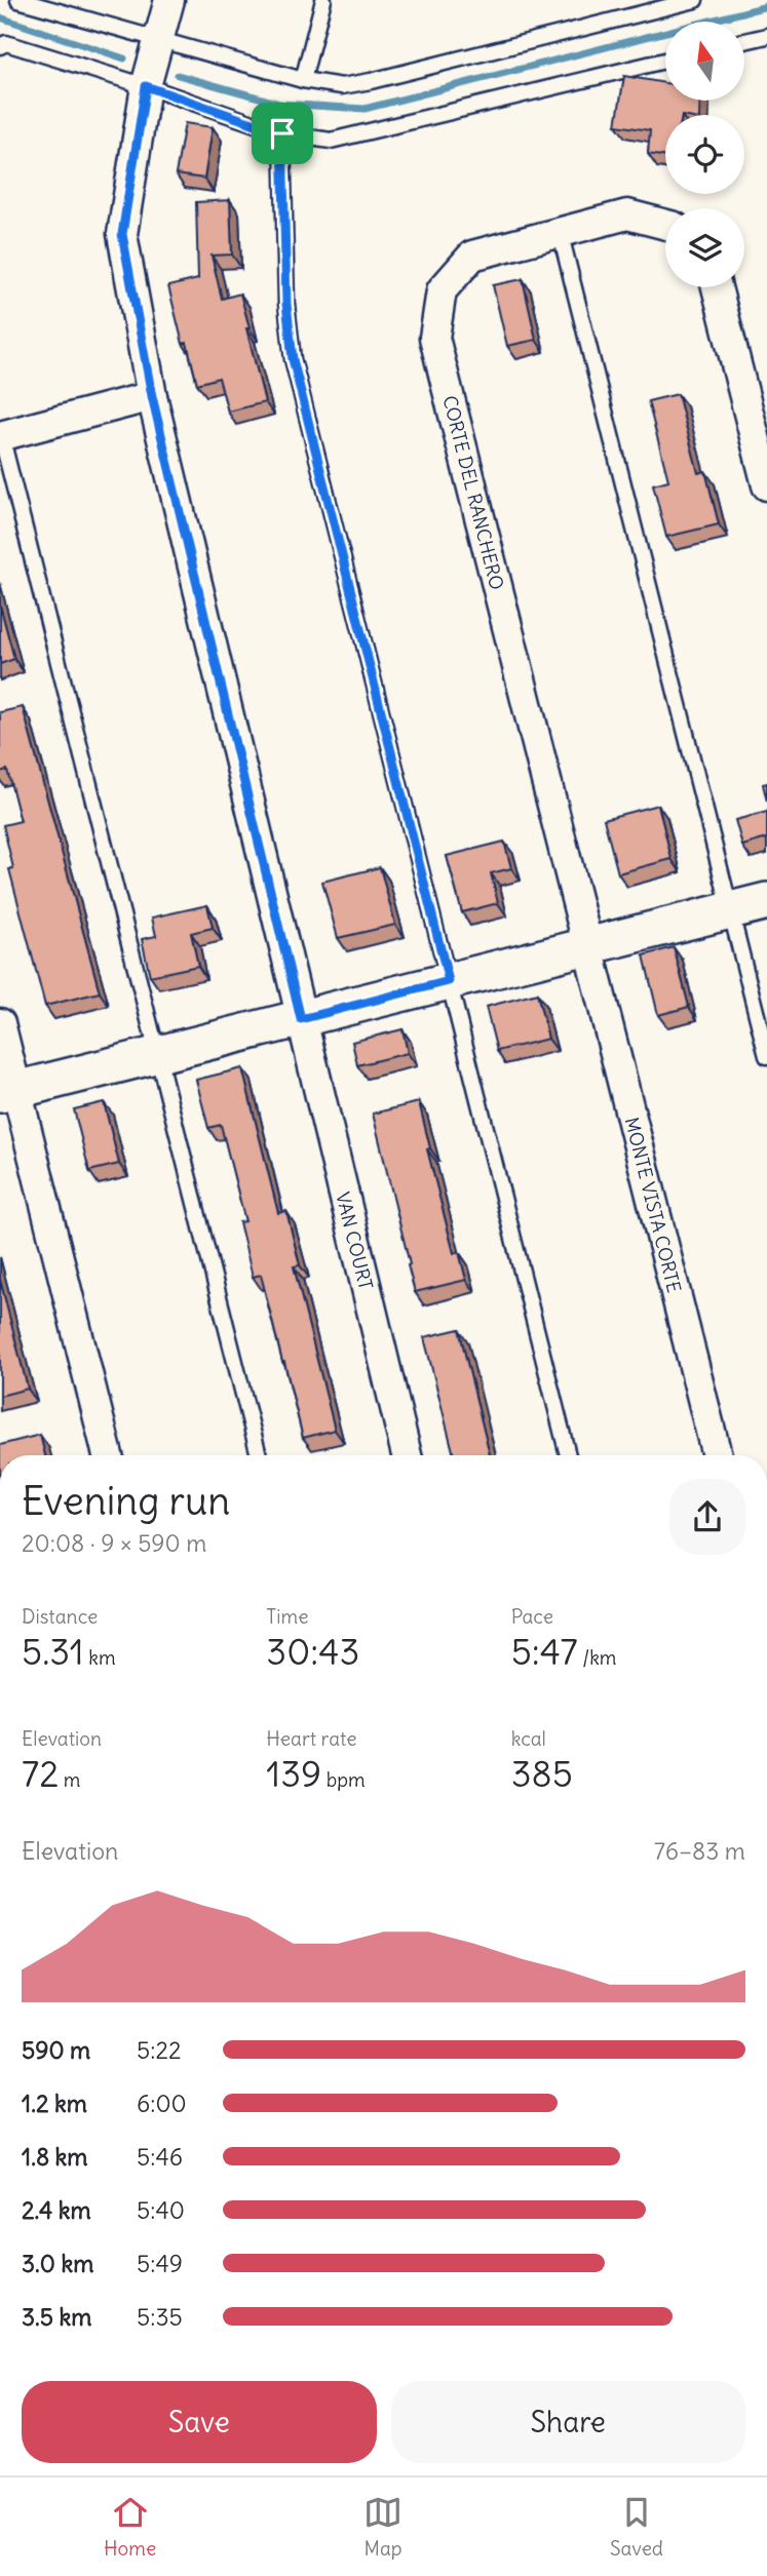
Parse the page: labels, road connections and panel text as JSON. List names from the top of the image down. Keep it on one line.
{"streets":{"street":["CORTE DEL RANCHERO","MONTE VISTA CORTE","VAN COURT"]},"crossings":[["CORTE DEL RANCHERO","MONTE VISTA CORTE"]],"north":"top","page":{"heading":["Evening run","20:08 · 9 × 590 m"],"stats":[["Distance","5.31 km"],["Time","30:43"],["Pace","5:47 /km"],["Elevation","72 m"],["Heart rate","139 bpm"],["kcal","385"]],"chart":["Elevation","76–83 m"],"list":[{"name":"590 m","note":"5:22"},{"name":"1.2 km","note":"6:00"},{"name":"1.8 km","note":"5:46"},{"name":"2.4 km","note":"5:40"},{"name":"3.0 km","note":"5:49"},{"name":"3.5 km","note":"5:35"}],"buttons":["Save","Share"],"tabs":["Home","Map","Saved"]}}
